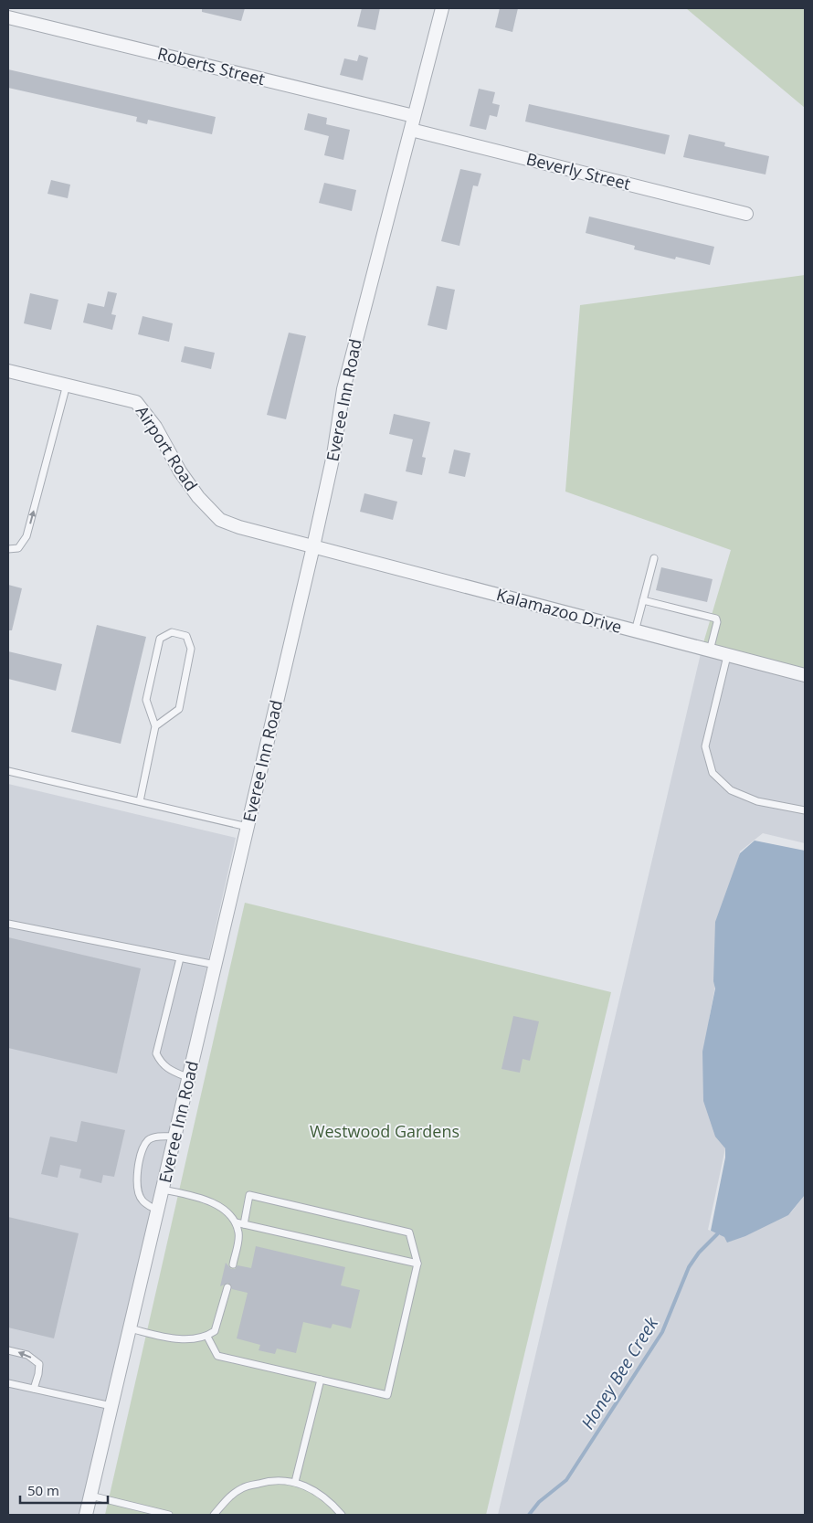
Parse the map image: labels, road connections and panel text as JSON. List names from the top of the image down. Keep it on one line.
{"streets":{"street":["Roberts Street","Beverly Street","Everee Inn Road","Airport Road","Kalamazoo Drive"]},"crossings":[["Roberts Street","Everee Inn Road"],["Beverly Street","Everee Inn Road"],["Everee Inn Road","Airport Road"],["Everee Inn Road","Kalamazoo Drive"],["Airport Road","Kalamazoo Drive"]],"water":["Honey Bee Creek"],"parks":["Westwood Gardens"],"scale_bar":"50 m"}
